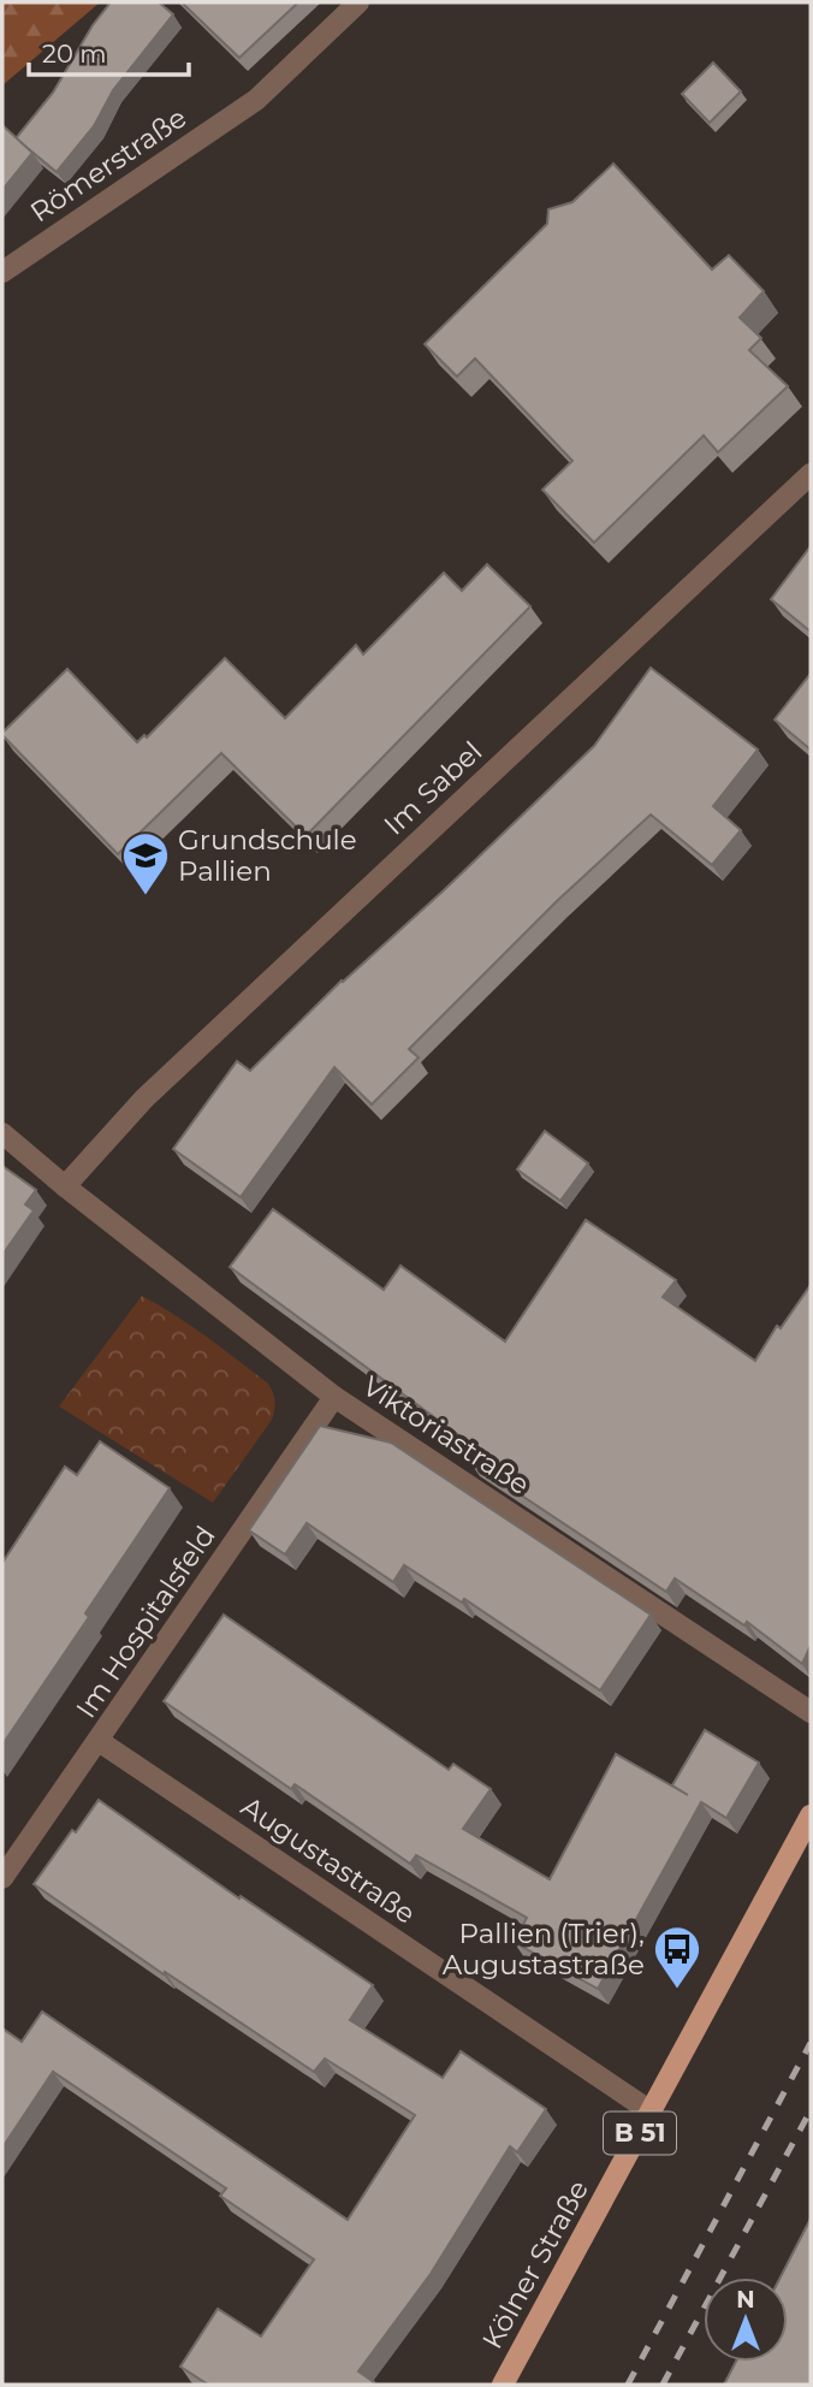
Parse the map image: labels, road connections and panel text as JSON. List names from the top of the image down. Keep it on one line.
{"streets":{"main road":["B 51","Kölner Straße"],"street":["Römerstraße","Im Sabel","Viktoriastraße","Im Hospitalsfeld","Augustastraße"]},"crossings":[["Im Sabel","Viktoriastraße"],["Viktoriastraße","Im Hospitalsfeld"],["Im Hospitalsfeld","Augustastraße"],["Augustastraße","Kölner Straße"]],"places":{"school or university":["Grundschule Pallien"],"bus stop":["Pallien (Trier), Augustastraße"]},"scale_bar":"20 m","north":"top"}
